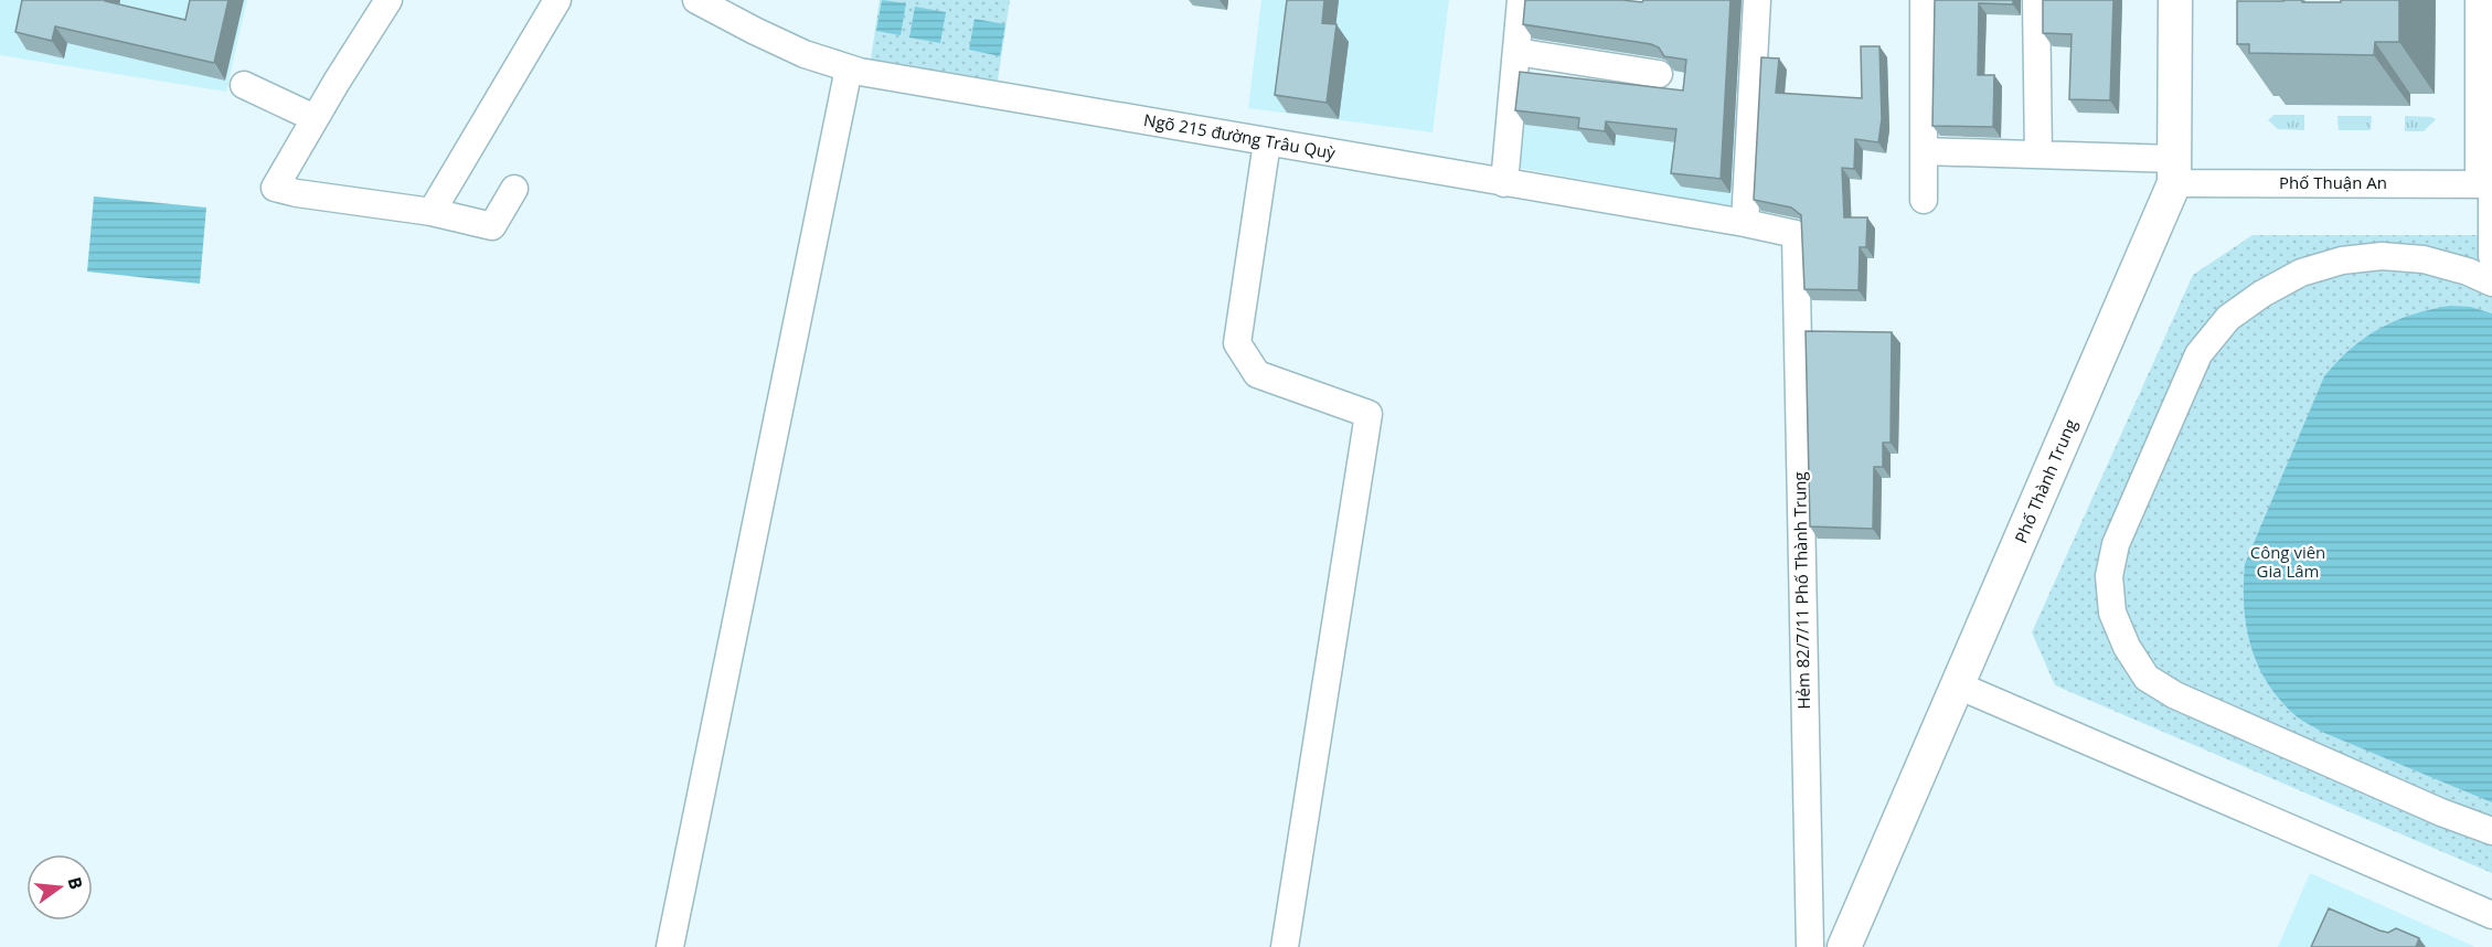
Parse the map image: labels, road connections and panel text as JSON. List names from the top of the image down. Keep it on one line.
{"streets":{"main road":["Phố Thành Trung"],"street":["Ngõ 215 đường Trâu Quỳ","Phố Thuận An","Hẻm 82/7/11 Phố Thành Trung"]},"crossings":[["Ngõ 215 đường Trâu Quỳ","Hẻm 82/7/11 Phố Thành Trung"],["Phố Thuận An","Phố Thành Trung"]],"parks":["Công viên Gia Lâm"],"north":"right"}
